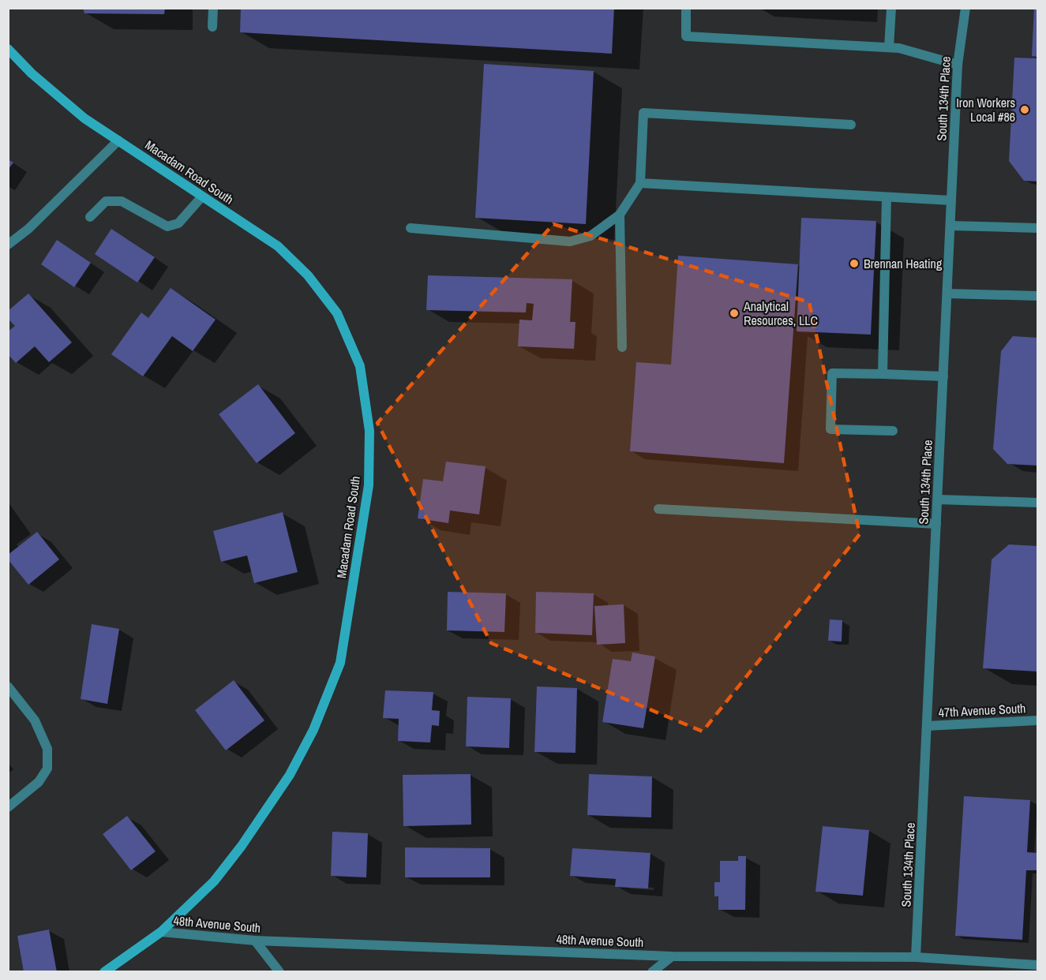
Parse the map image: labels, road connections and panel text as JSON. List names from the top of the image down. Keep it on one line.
{"streets":{"street":["South 134th Place","Macadam Road South","47th Avenue South","48th Avenue South"]},"crossings":[["South 134th Place","47th Avenue South"],["South 134th Place","48th Avenue South"],["Macadam Road South","48th Avenue South"]],"places":["Iron Workers Local #86","Brennan Heating","Analytical Resources, LLC"]}
